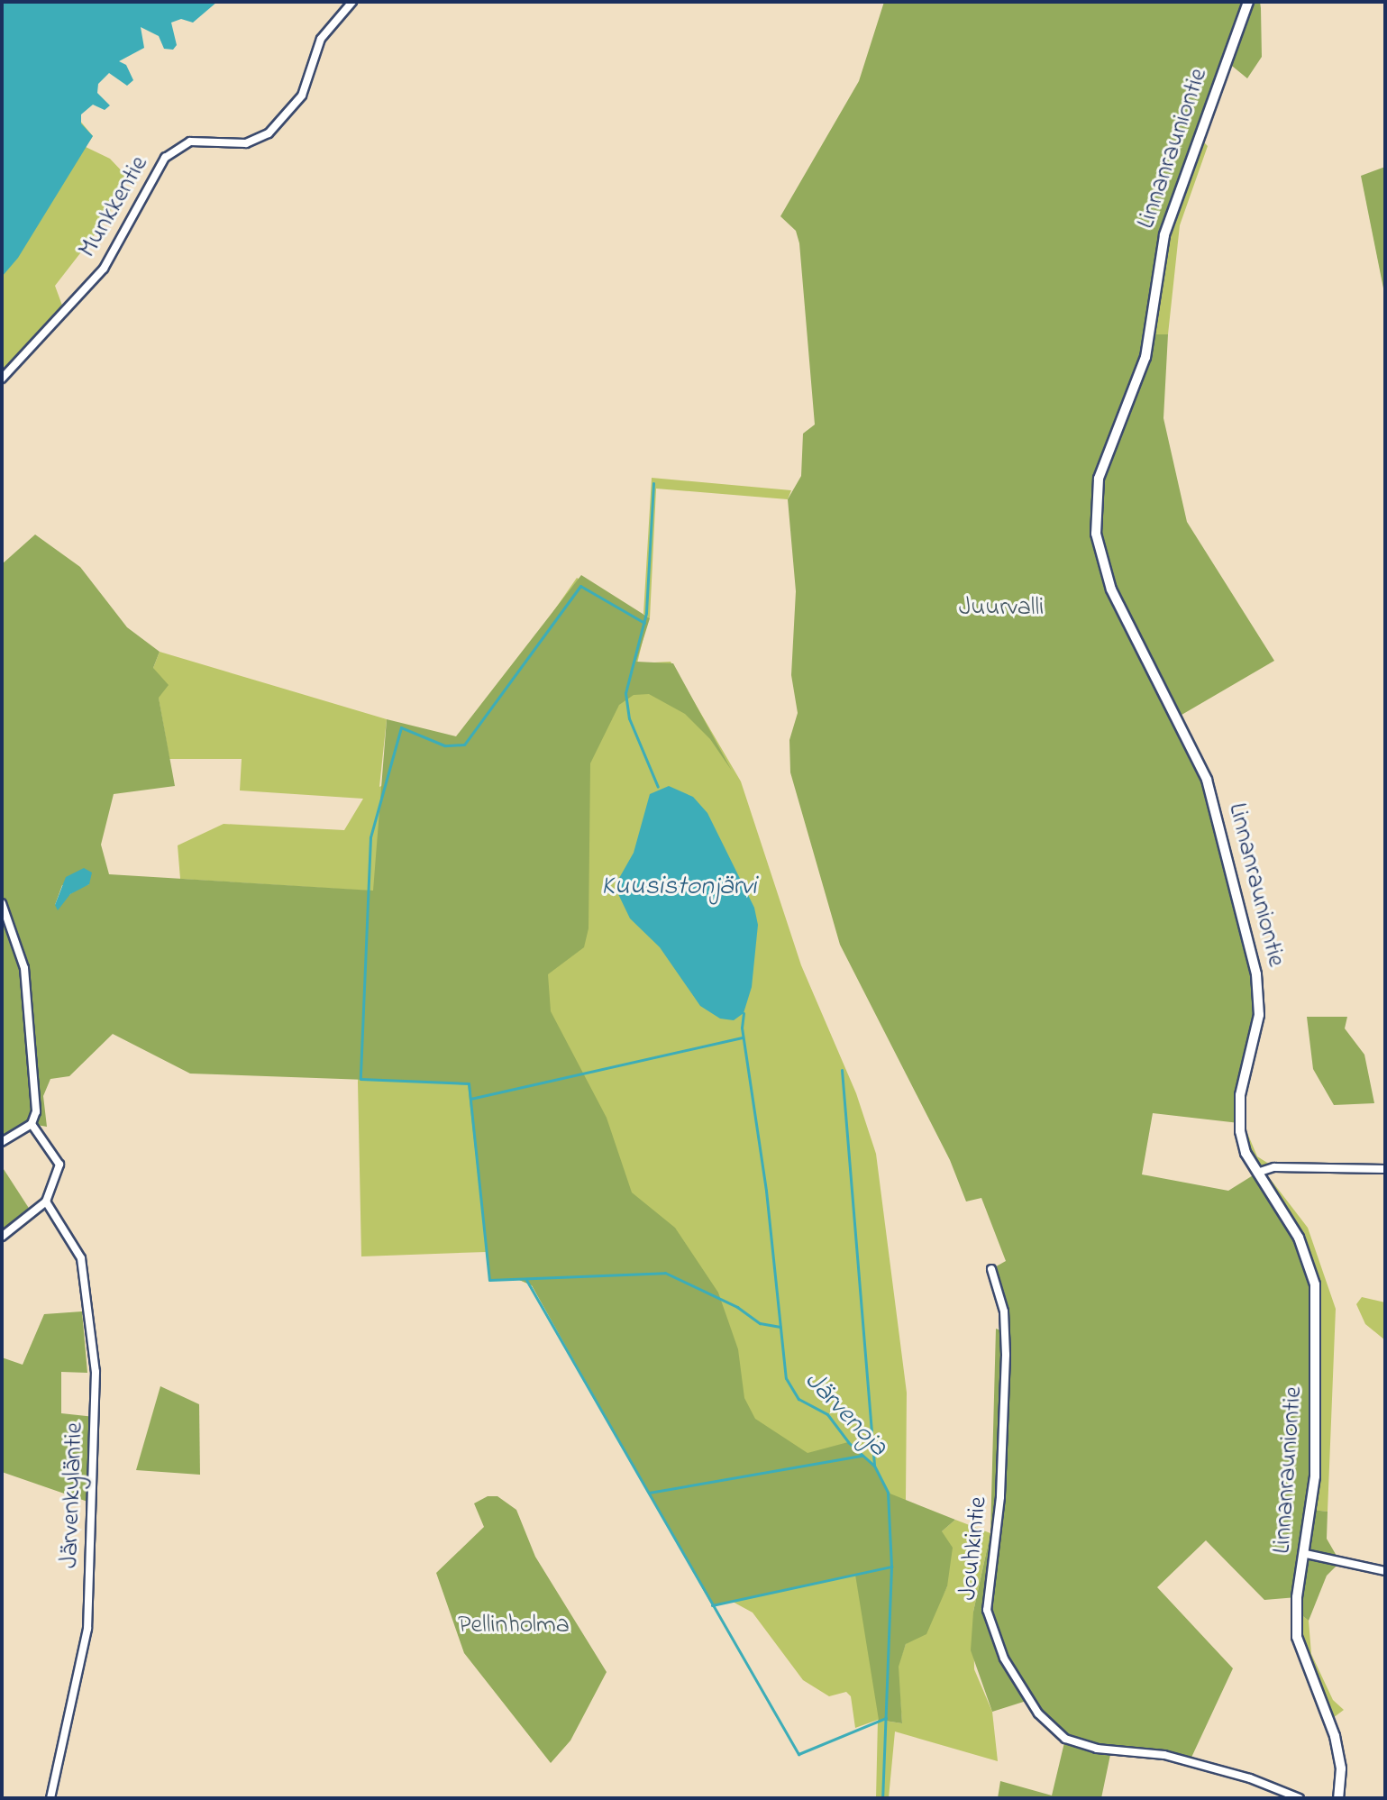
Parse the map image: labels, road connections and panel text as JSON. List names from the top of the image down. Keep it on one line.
{"streets":{"street":["Linnanrauniontie","Munkkentie","Järvenkyläntie","Jouhkintie"]},"water":["Kuusistonjärvi","Järvenoja"],"parks":["Juurvalli","Pellinholma"]}
